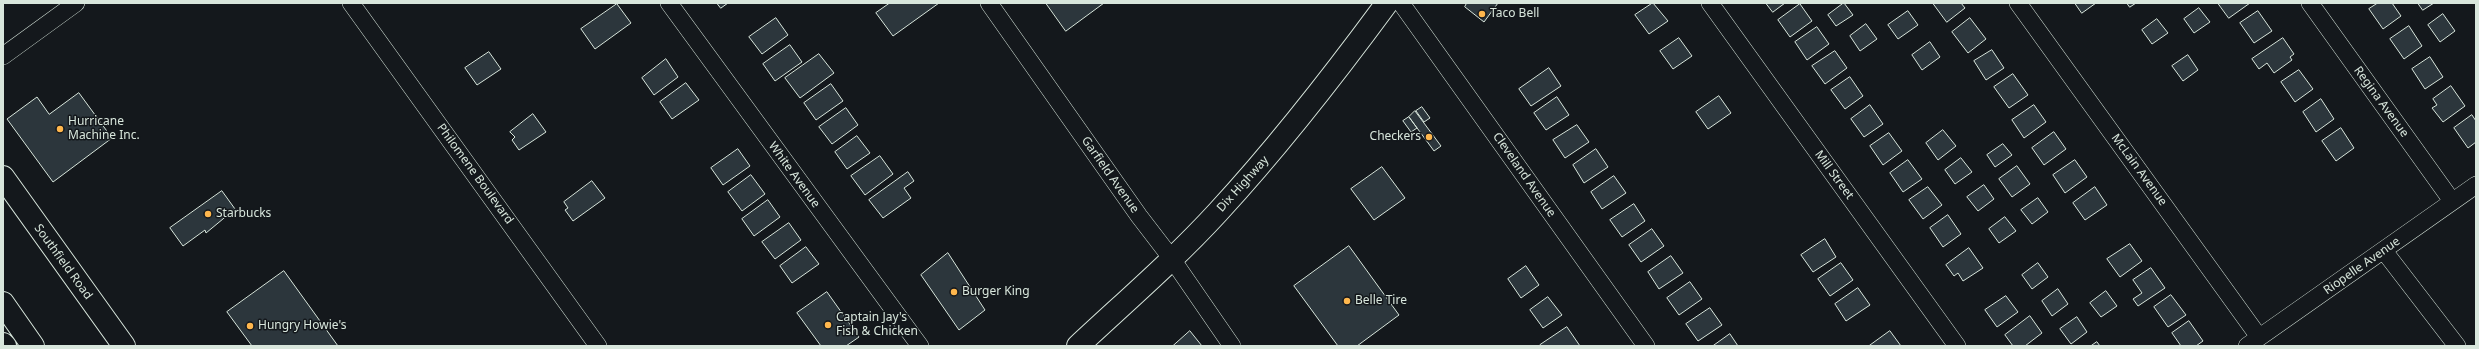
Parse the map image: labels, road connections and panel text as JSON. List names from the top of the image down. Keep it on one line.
{"streets":{"main road":["Dix Highway","Southfield Road"],"street":["Regina Avenue","McLain Avenue","Philomene Boulevard","White Avenue","Garfield Avenue","Cleveland Avenue","Mill Street","Riopelle Avenue"]},"crossings":[["Regina Avenue","Riopelle Avenue"],["McLain Avenue","Riopelle Avenue"],["Garfield Avenue","Dix Highway"]],"places":["Taco Bell","Hurricane Machine Inc.","Checkers","Starbucks","Burger King","Belle Tire","Captain Jay's Fish & Chicken","Hungry Howie's"]}
